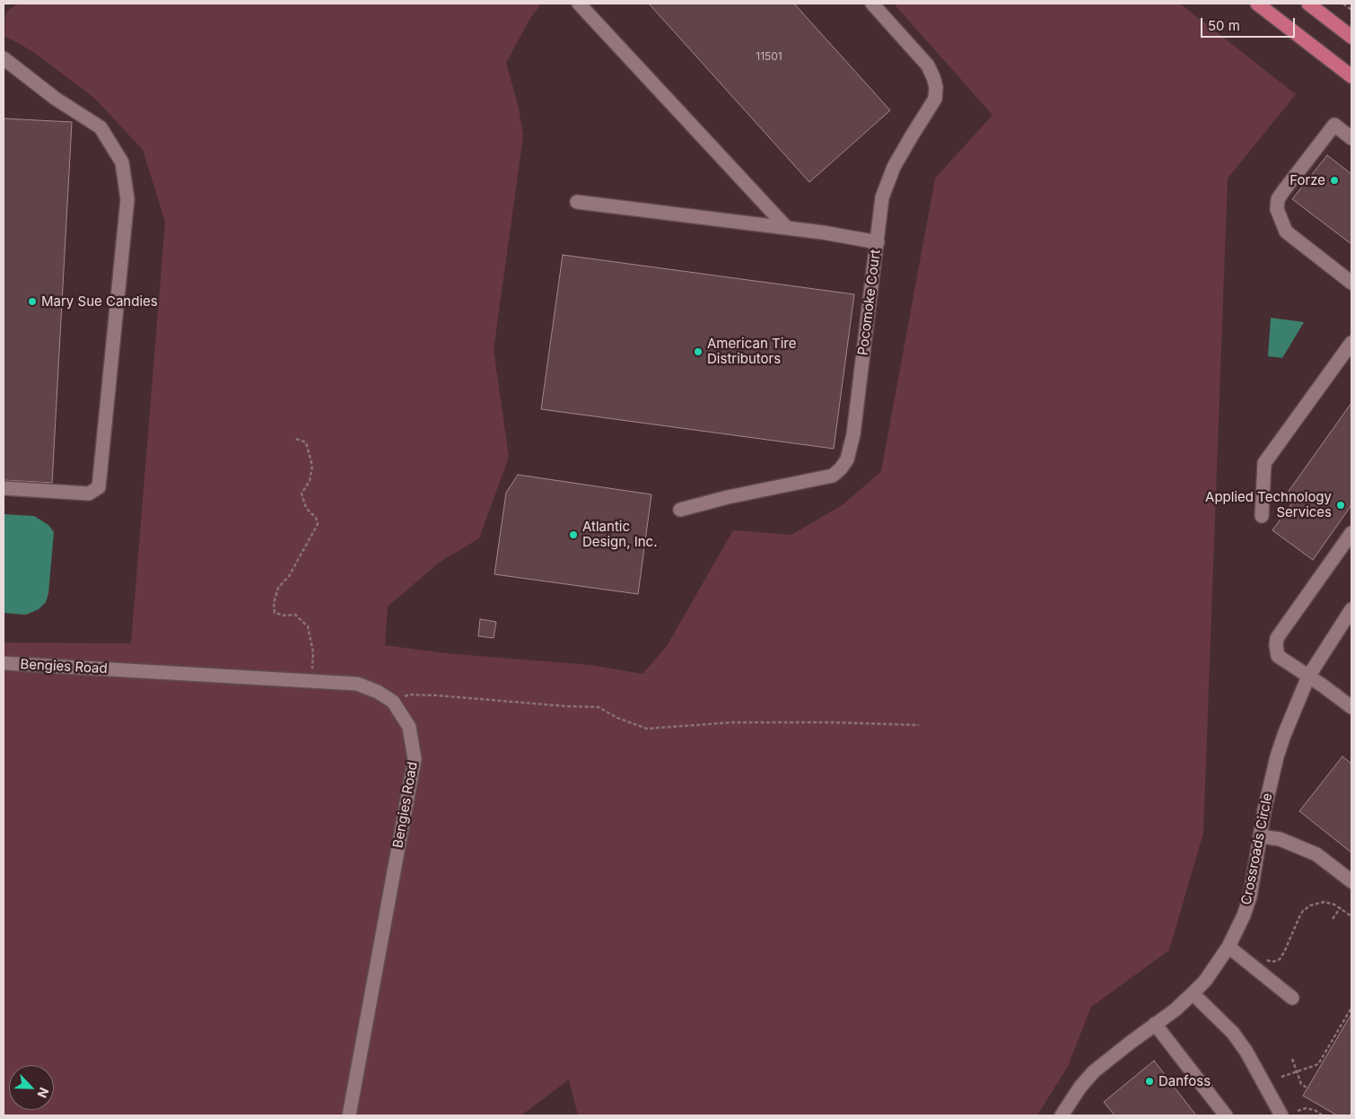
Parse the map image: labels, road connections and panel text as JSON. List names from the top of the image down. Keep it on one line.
{"streets":{"street":["Pocomoke Court","Bengies Road","Crossroads Circle"]},"places":["Forze","Mary Sue Candies","American Tire Distributors","Applied Technology Services","Atlantic Design, Inc.","Danfoss"],"house_numbers":["11501"],"scale_bar":"50 m","north":"bottom right"}
